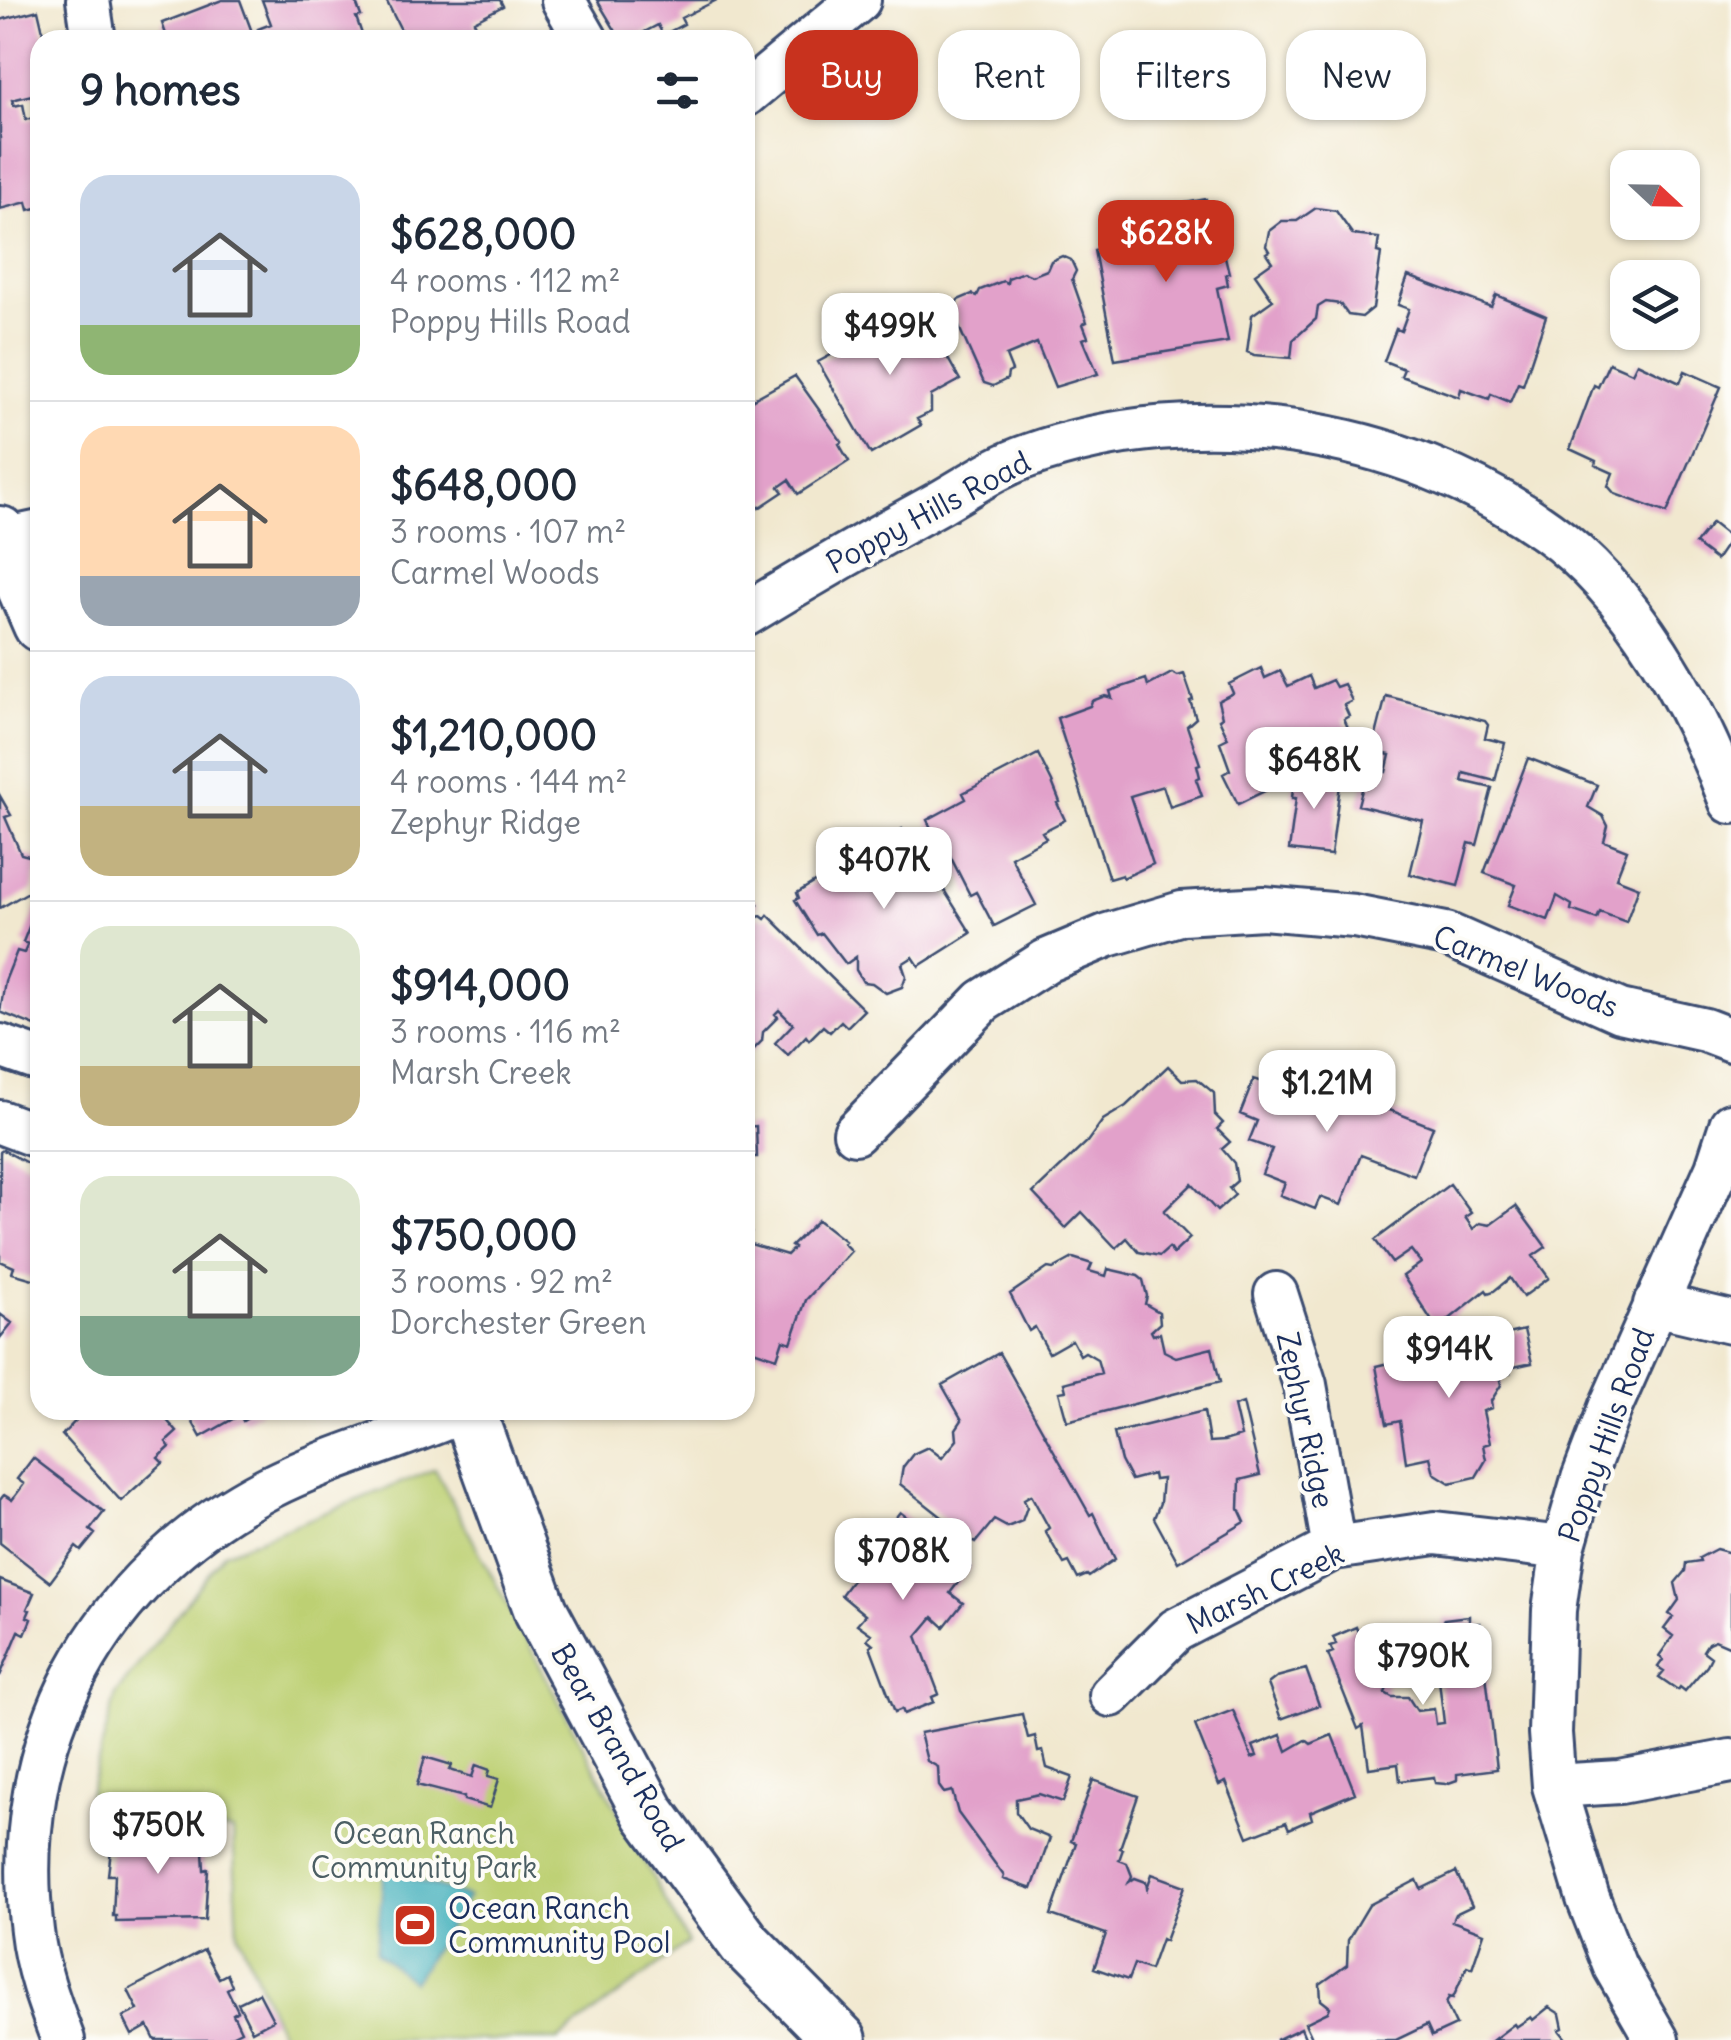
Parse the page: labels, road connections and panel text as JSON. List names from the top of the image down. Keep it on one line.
{"streets":{"street":["Poppy Hills Road","Carmel Woods","Zephyr Ridge","Marsh Creek","Bear Brand Road"]},"crossings":[["Poppy Hills Road","Marsh Creek"],["Zephyr Ridge","Marsh Creek"]],"parks":["Ocean Ranch Community Park"],"places":{"sports":["Ocean Ranch Community Pool"]},"north":"right","page":{"chip":["Buy","Rent","Filters","New"],"heading":"9 homes","list":[{"name":"$628,000","note":"4 rooms · 112 m² · Poppy Hills Road"},{"name":"$648,000","note":"3 rooms · 107 m² · Carmel Woods"},{"name":"$1,210,000","note":"4 rooms · 144 m² · Zephyr Ridge"},{"name":"$914,000","note":"3 rooms · 116 m² · Marsh Creek"},{"name":"$750,000","note":"3 rooms · 92 m² · Dorchester Green"}],"price":["$628K","$499K","$648K","$407K","$1.21M","$914K","$708K","$790K","$750K"]}}
